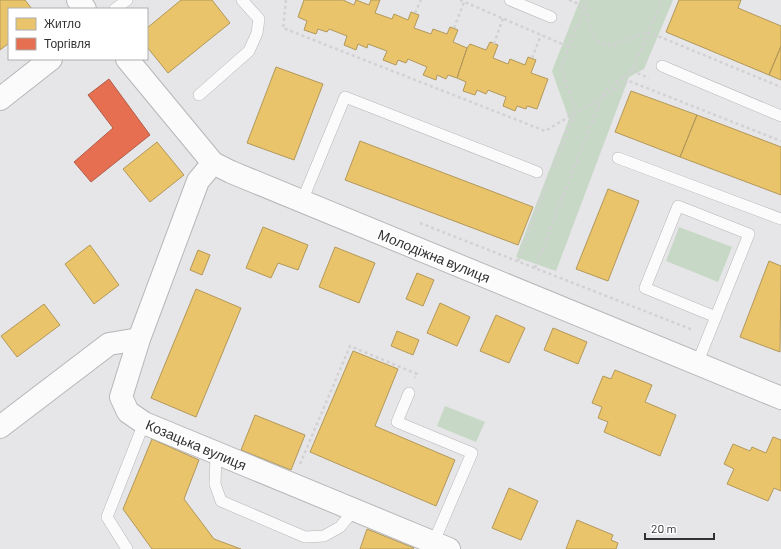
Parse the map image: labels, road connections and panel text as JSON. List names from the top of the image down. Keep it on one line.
{"streets":{"street":["Молодіжна вулиця","Козацька вулиця"]},"crossings":[["Молодіжна вулиця","Козацька вулиця"]],"legend":["Житло","Торгівля"],"scale_bar":"20 m"}
